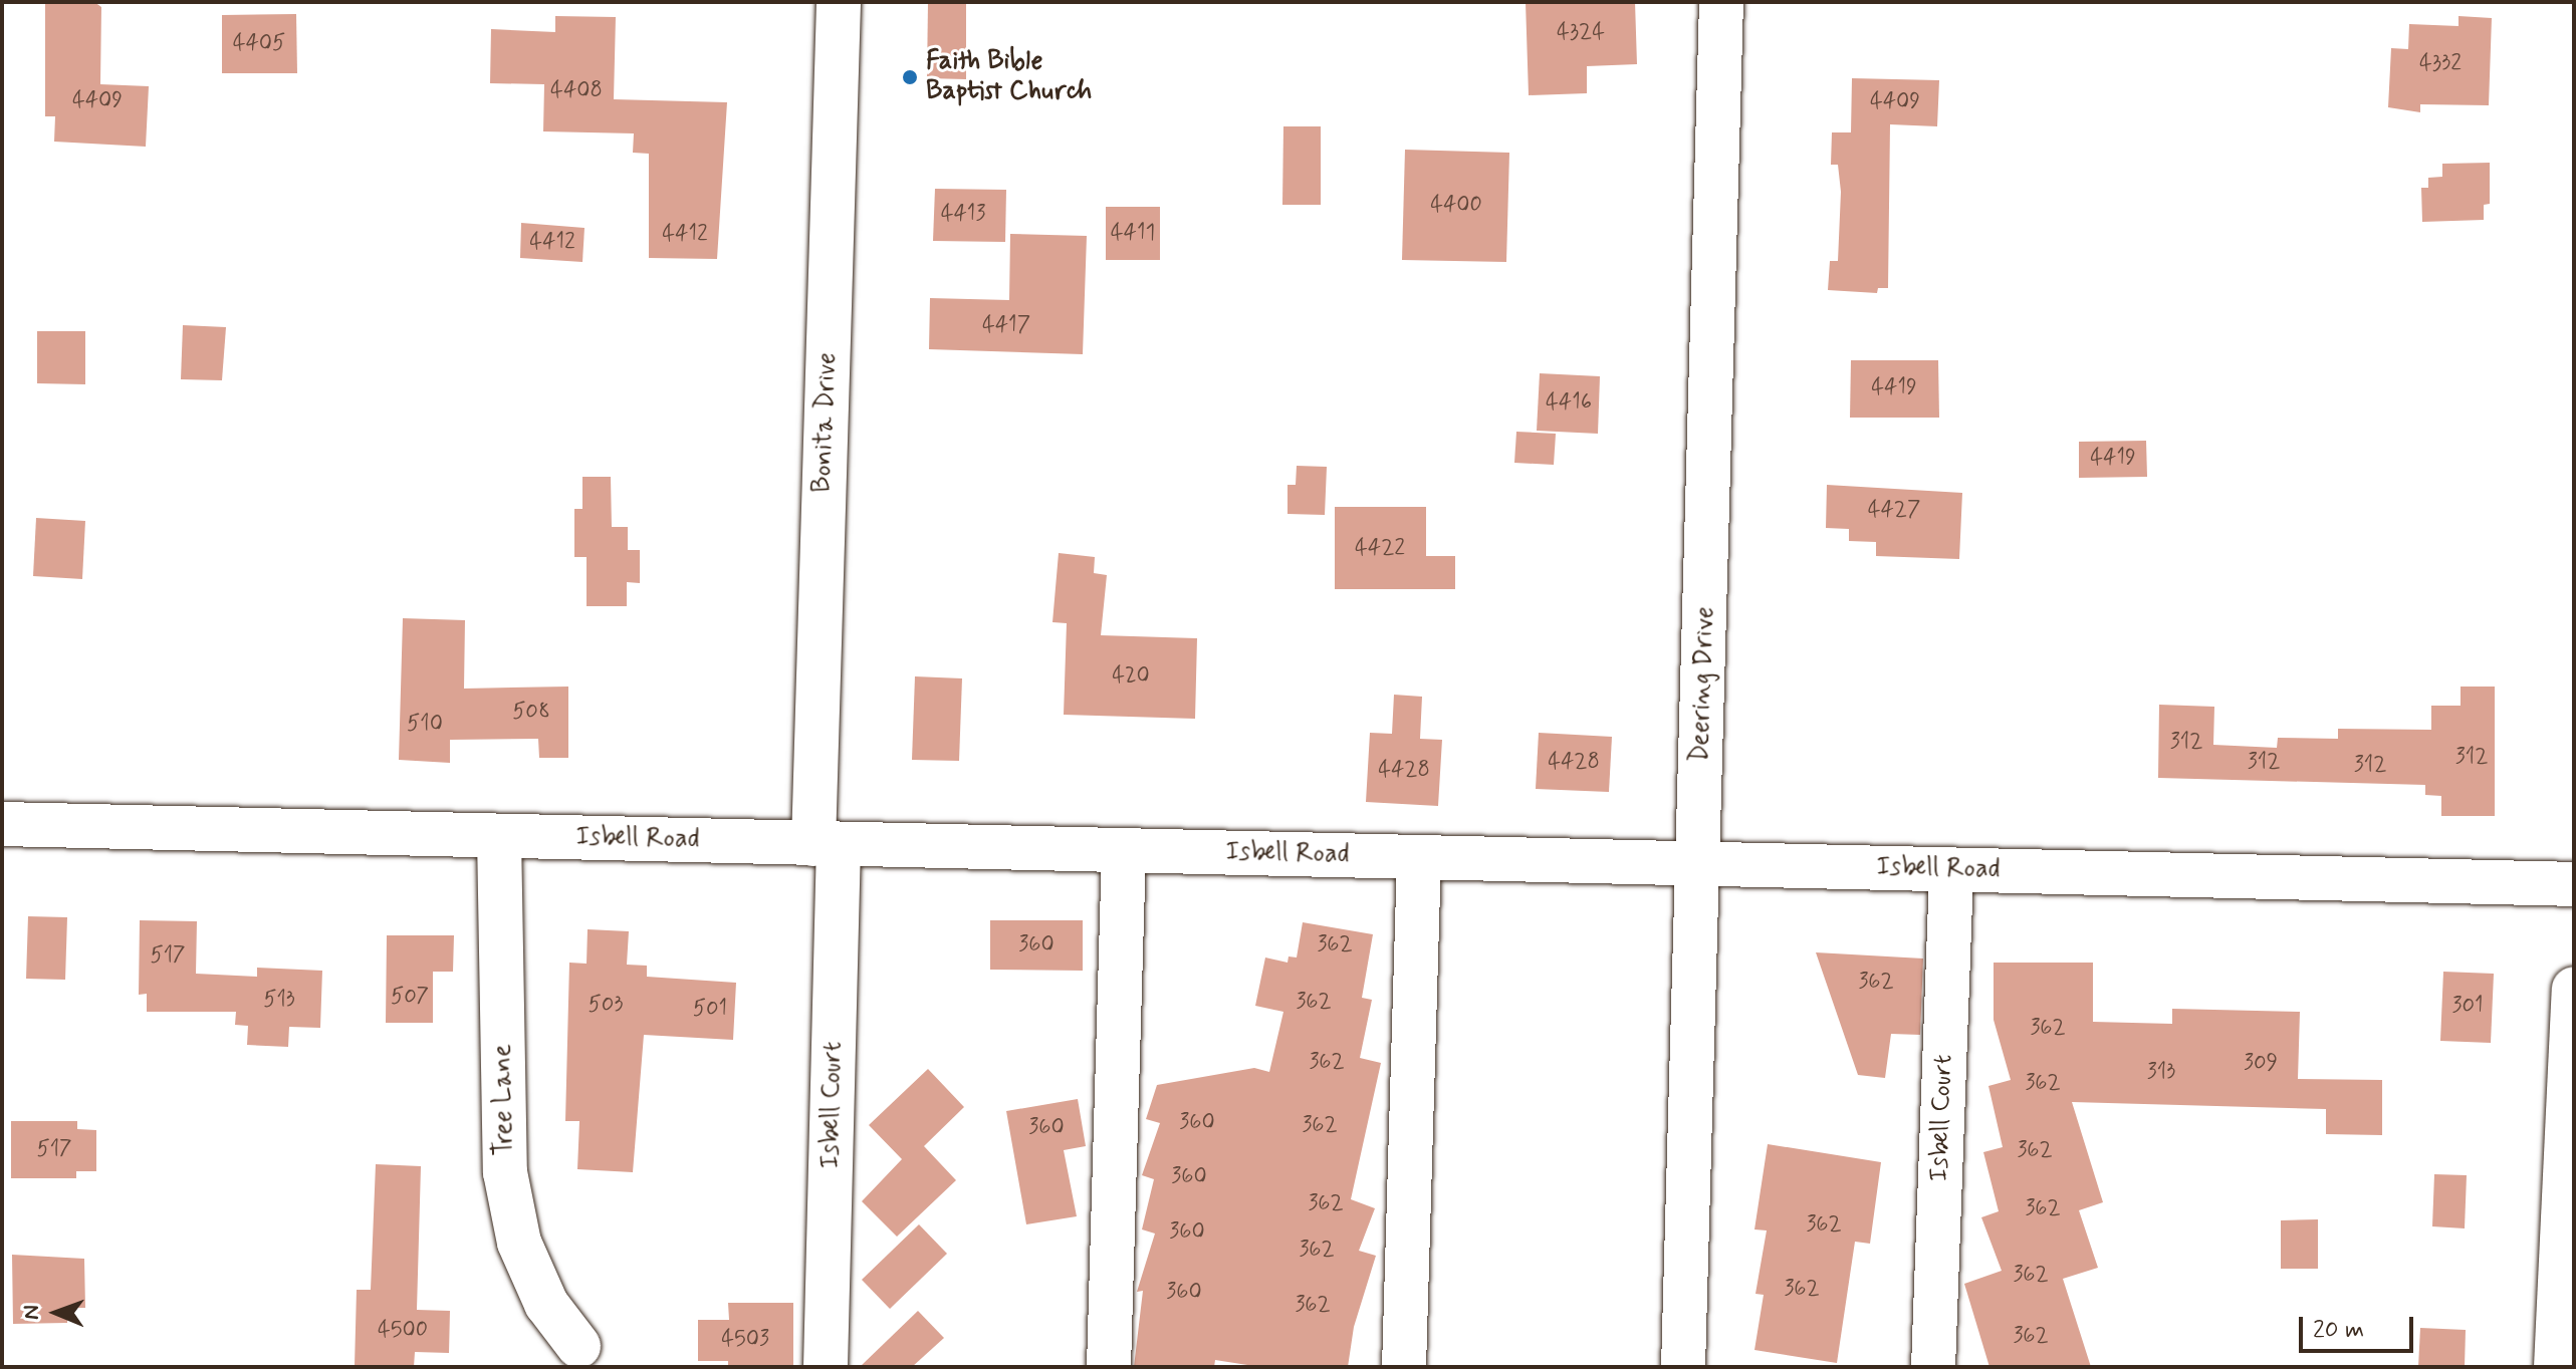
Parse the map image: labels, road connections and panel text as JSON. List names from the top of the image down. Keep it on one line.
{"streets":{"street":["Bonita Drive","Deering Drive","Isbell Road","Tree Lane","Isbell Court"]},"crossings":[["Bonita Drive","Isbell Road"],["Bonita Drive","Isbell Court"],["Deering Drive","Isbell Road"],["Isbell Road","Tree Lane"],["Isbell Road","Isbell Court"]],"places":["Faith Bible Baptist Church"],"house_numbers":["4324","4405","4332","4408","4409","4409","4400","4413","4411","4412","4412","4417","4419","4416","4419","4427","4422","420","508","510","312","312","4428","312","312","4428","360","362","517","362","507","513","362","503","301","501","362","362","309","313","362","360","362","360","517","362","360","362","362","362","360","362","362","362","360","362","4500","362","4503"],"scale_bar":"20 m","north":"left"}
